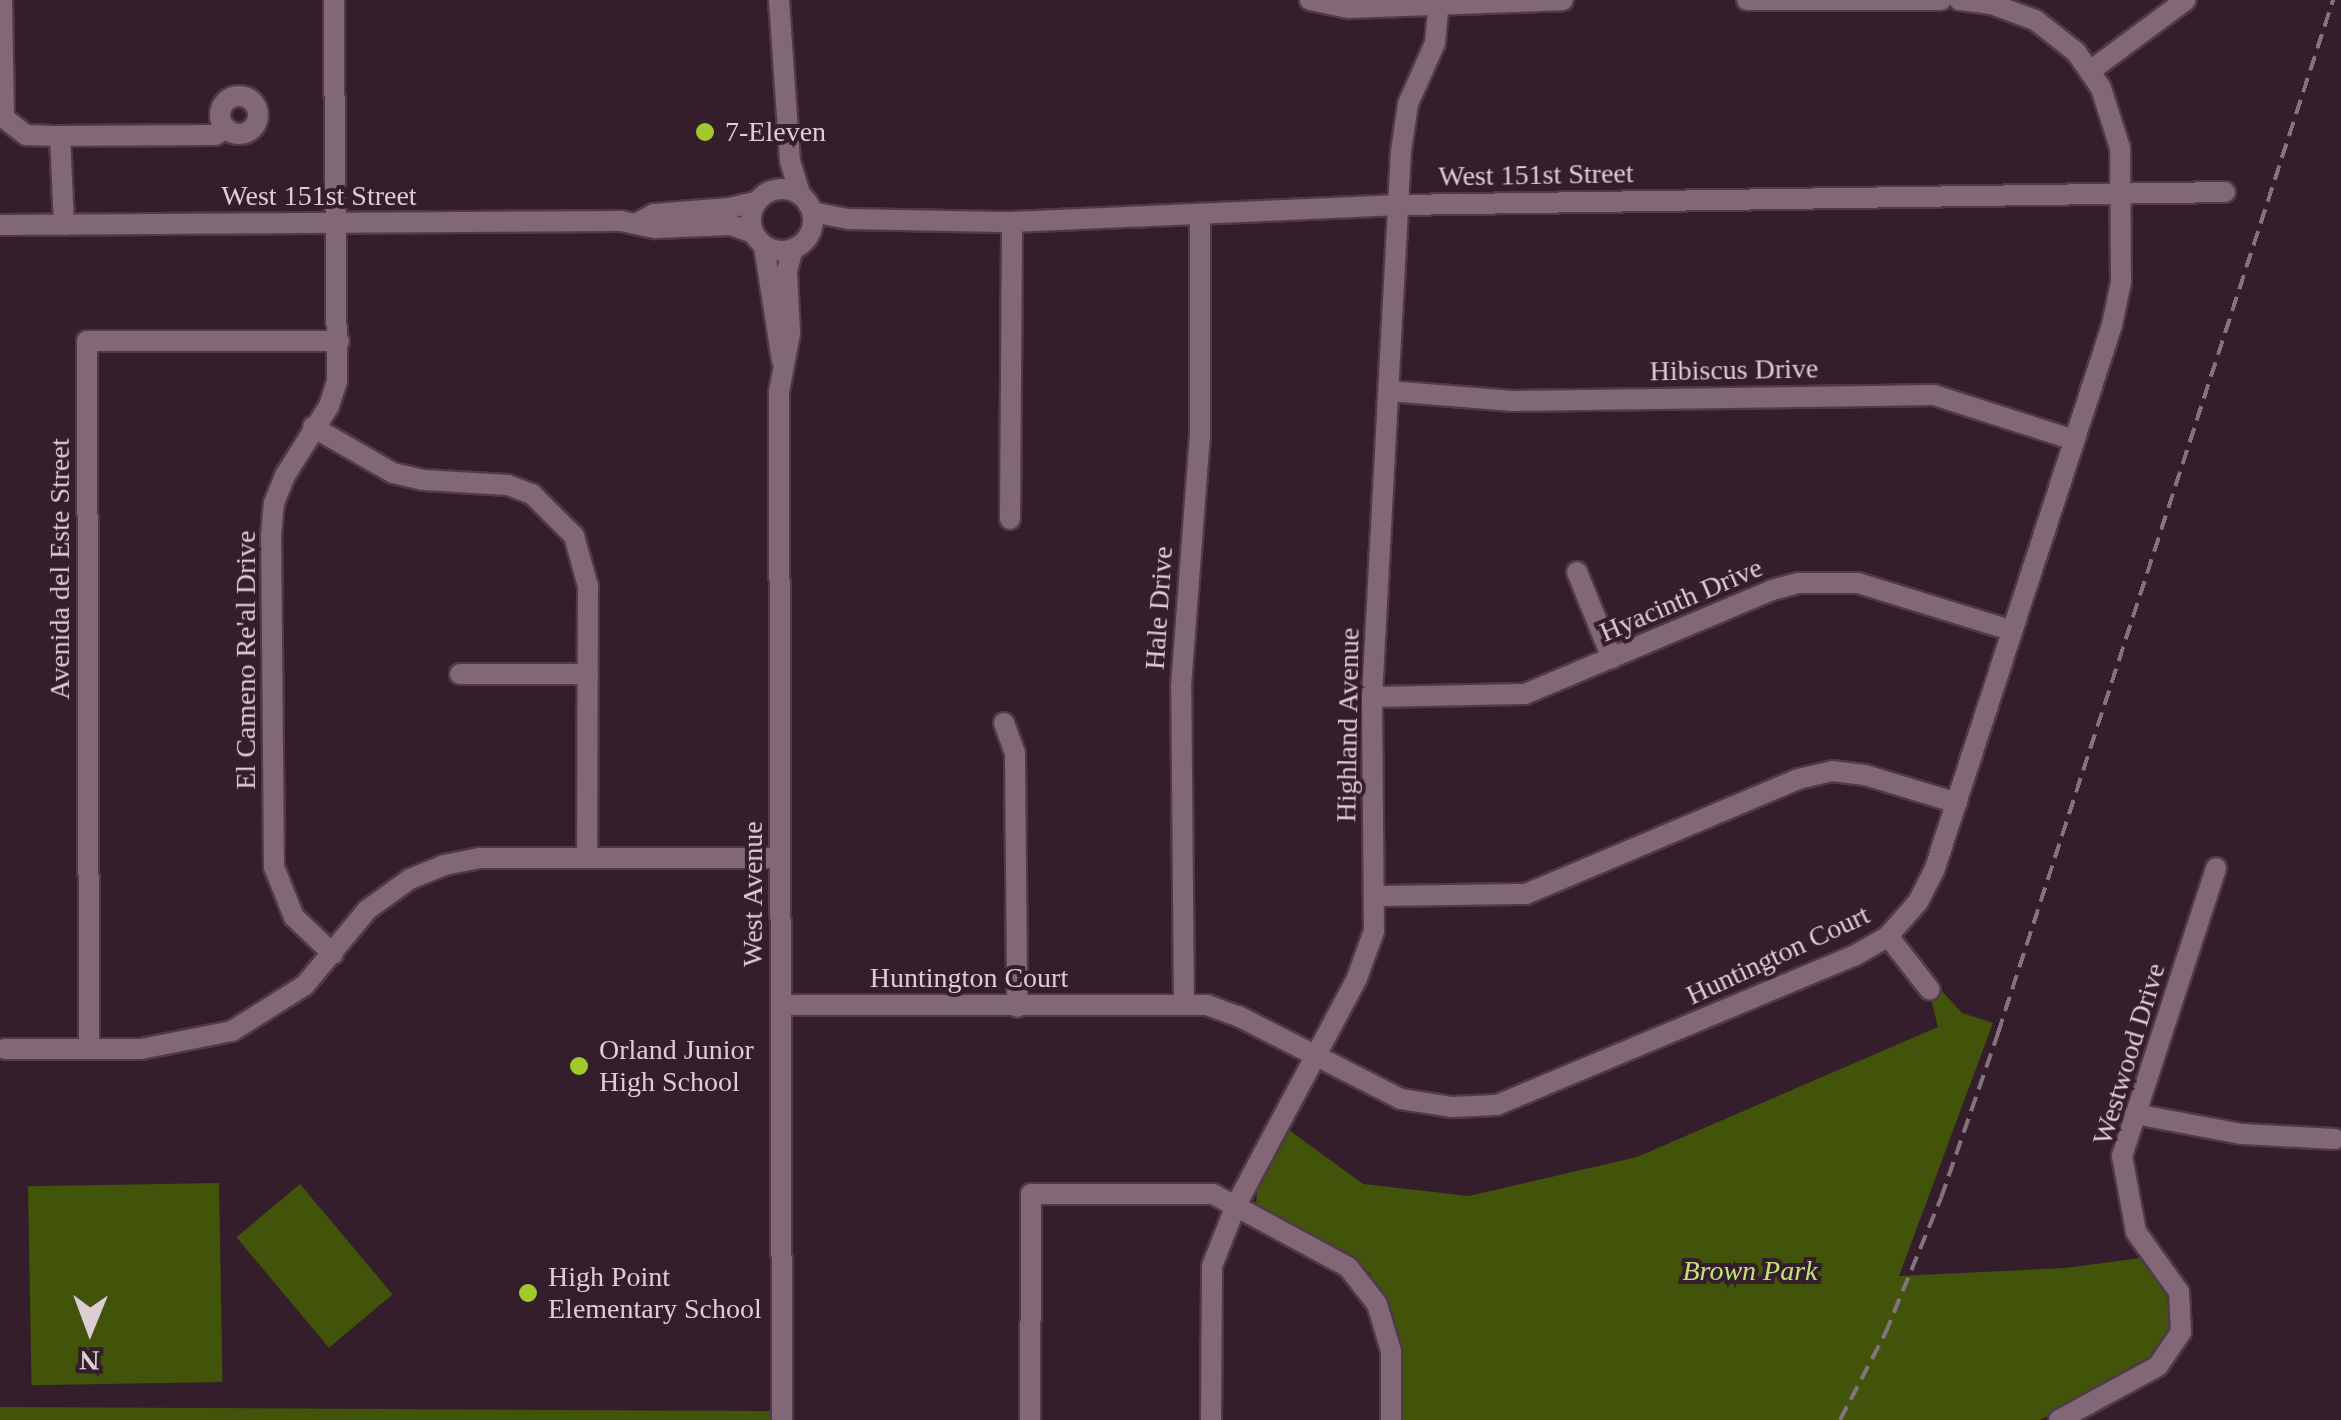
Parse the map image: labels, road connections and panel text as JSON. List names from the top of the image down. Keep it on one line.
{"streets":{"street":["West 151st Street","Hibiscus Drive","Avenida del Este Street","Hyacinth Drive","Hale Drive","El Cameno Re'al Drive","Highland Avenue","West Avenue","Huntington Court","Westwood Drive"]},"crossings":[["West 151st Street","Hale Drive"],["West 151st Street","El Cameno Re'al Drive"],["West 151st Street","Highland Avenue"],["West 151st Street","West Avenue"],["West 151st Street","Huntington Court"],["Hibiscus Drive","Highland Avenue"],["Hibiscus Drive","Huntington Court"],["Avenida del Este Street","El Cameno Re'al Drive"],["Hyacinth Drive","Highland Avenue"],["Hyacinth Drive","Huntington Court"],["Hale Drive","Huntington Court"],["Highland Avenue","Huntington Court"],["West Avenue","Huntington Court"]],"parks":["Brown Park"],"places":["7-Eleven","Orland Junior High School","High Point Elementary School"],"north":"bottom"}
